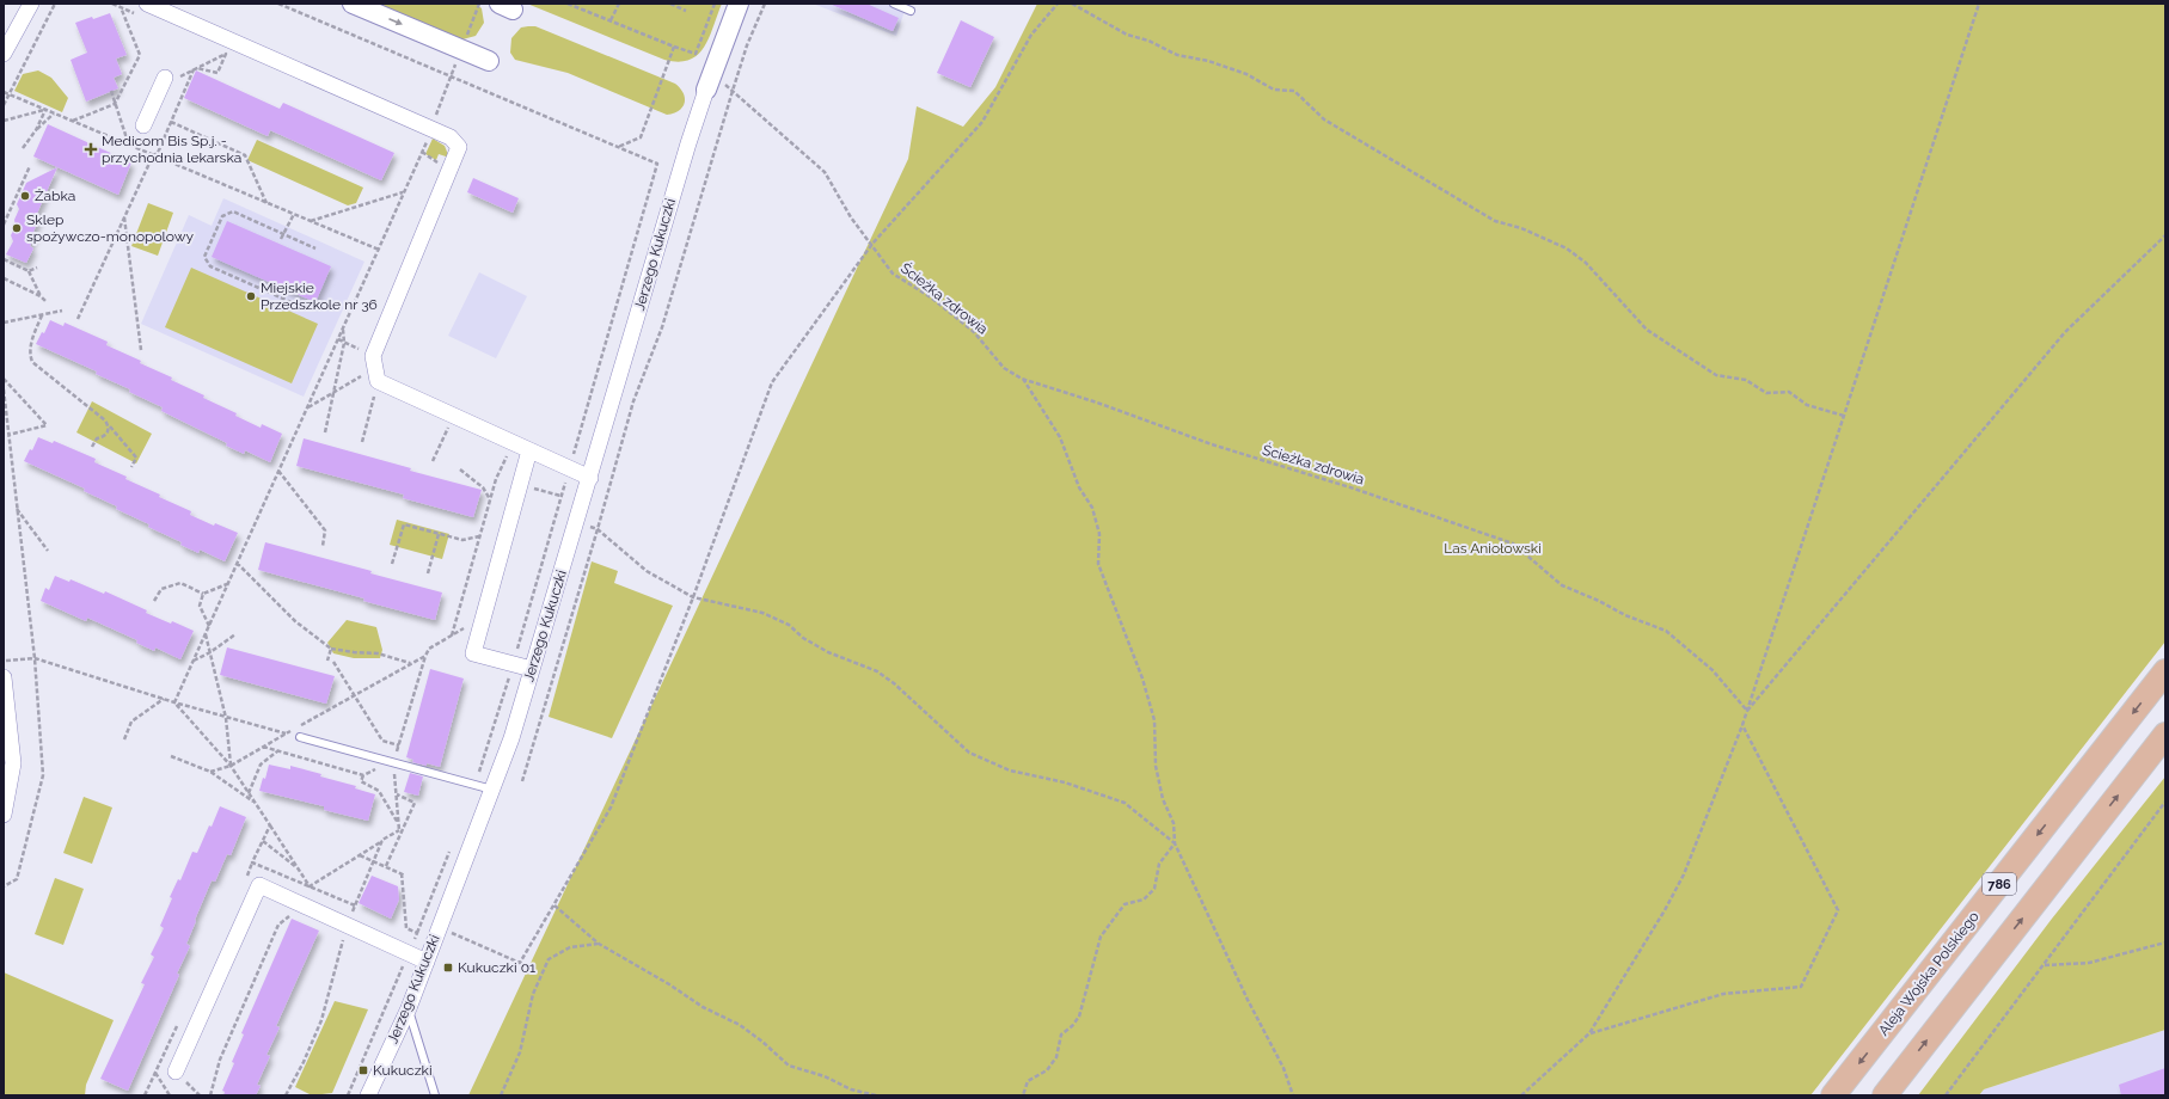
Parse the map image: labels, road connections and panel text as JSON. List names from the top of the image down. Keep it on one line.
{"streets":{"main road":["786","Aleja Wojska Polskiego"],"street":["Jerzego Kukuczki"],"path":["Ścieżka zdrowia"]},"parks":["Las Aniołowski"],"places":{"health":["Medicom Bis Sp.j. - przychodnia lekarska"],"other":["Żabka","Sklep spożywczo-monopolowy","Miejskie Przedszkole nr 36"],"transit":["Kukuczki 01","Kukuczki"]}}
